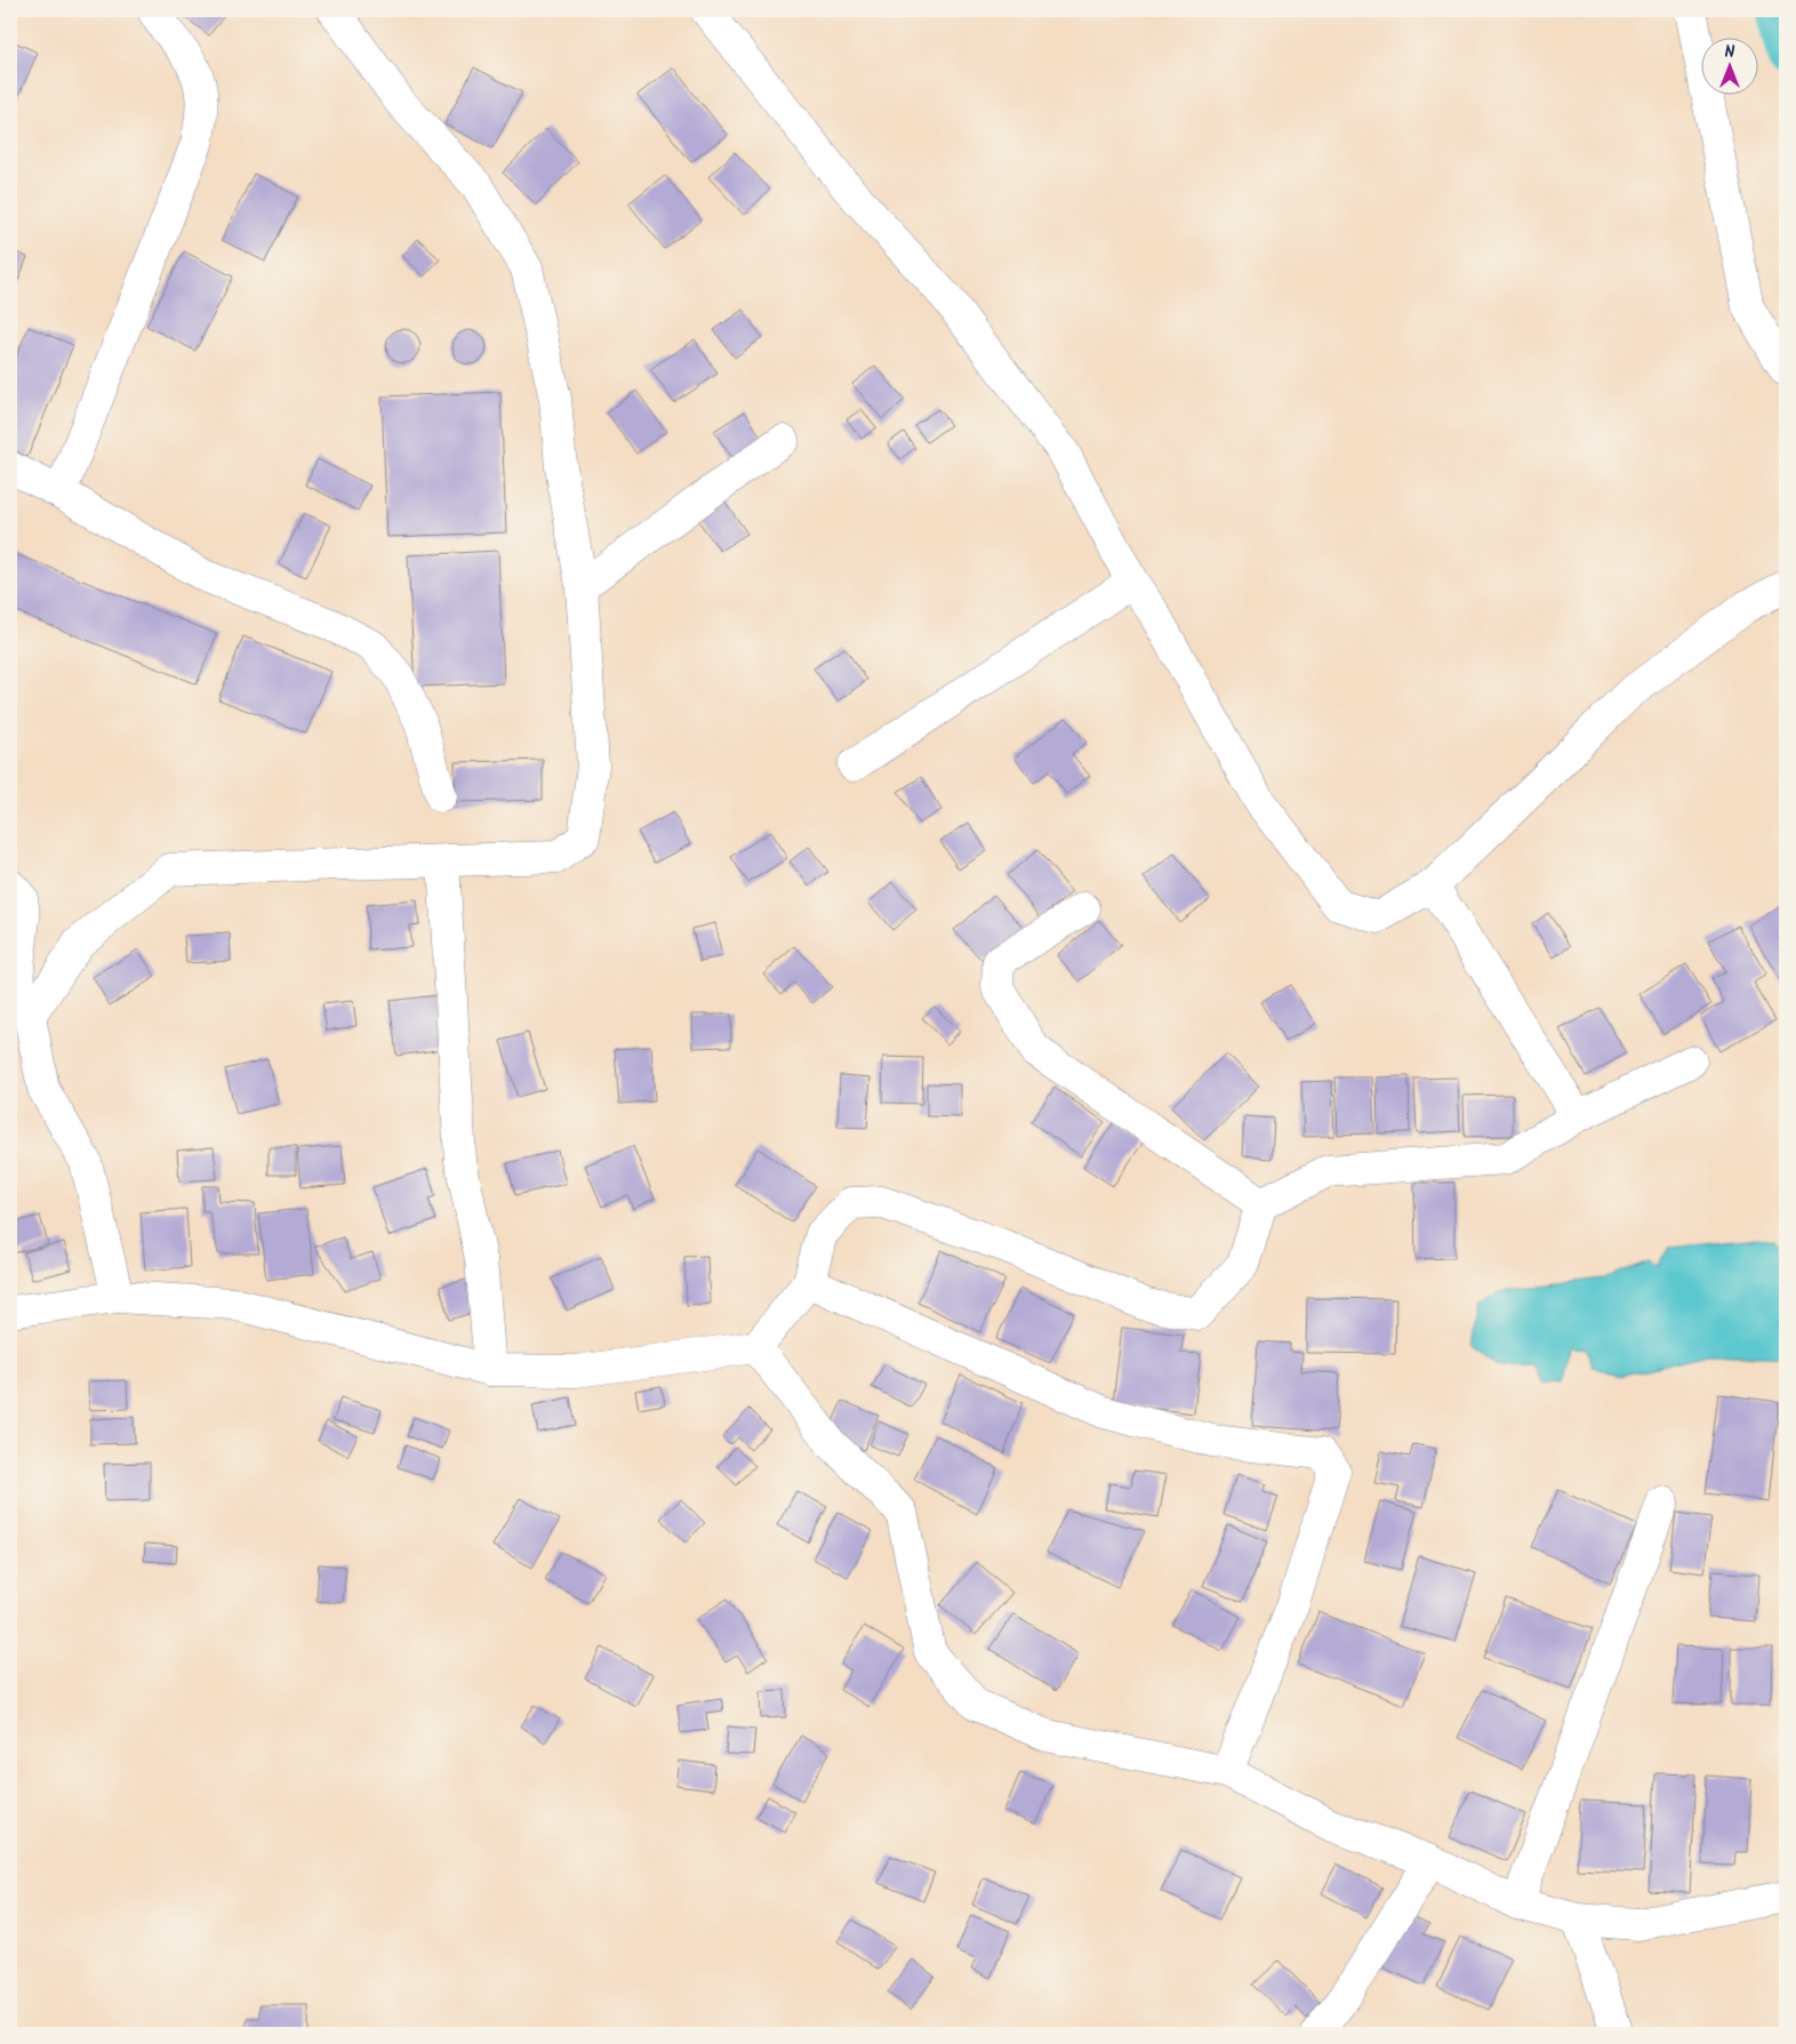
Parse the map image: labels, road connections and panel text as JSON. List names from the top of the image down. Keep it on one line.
{"north":"top"}
